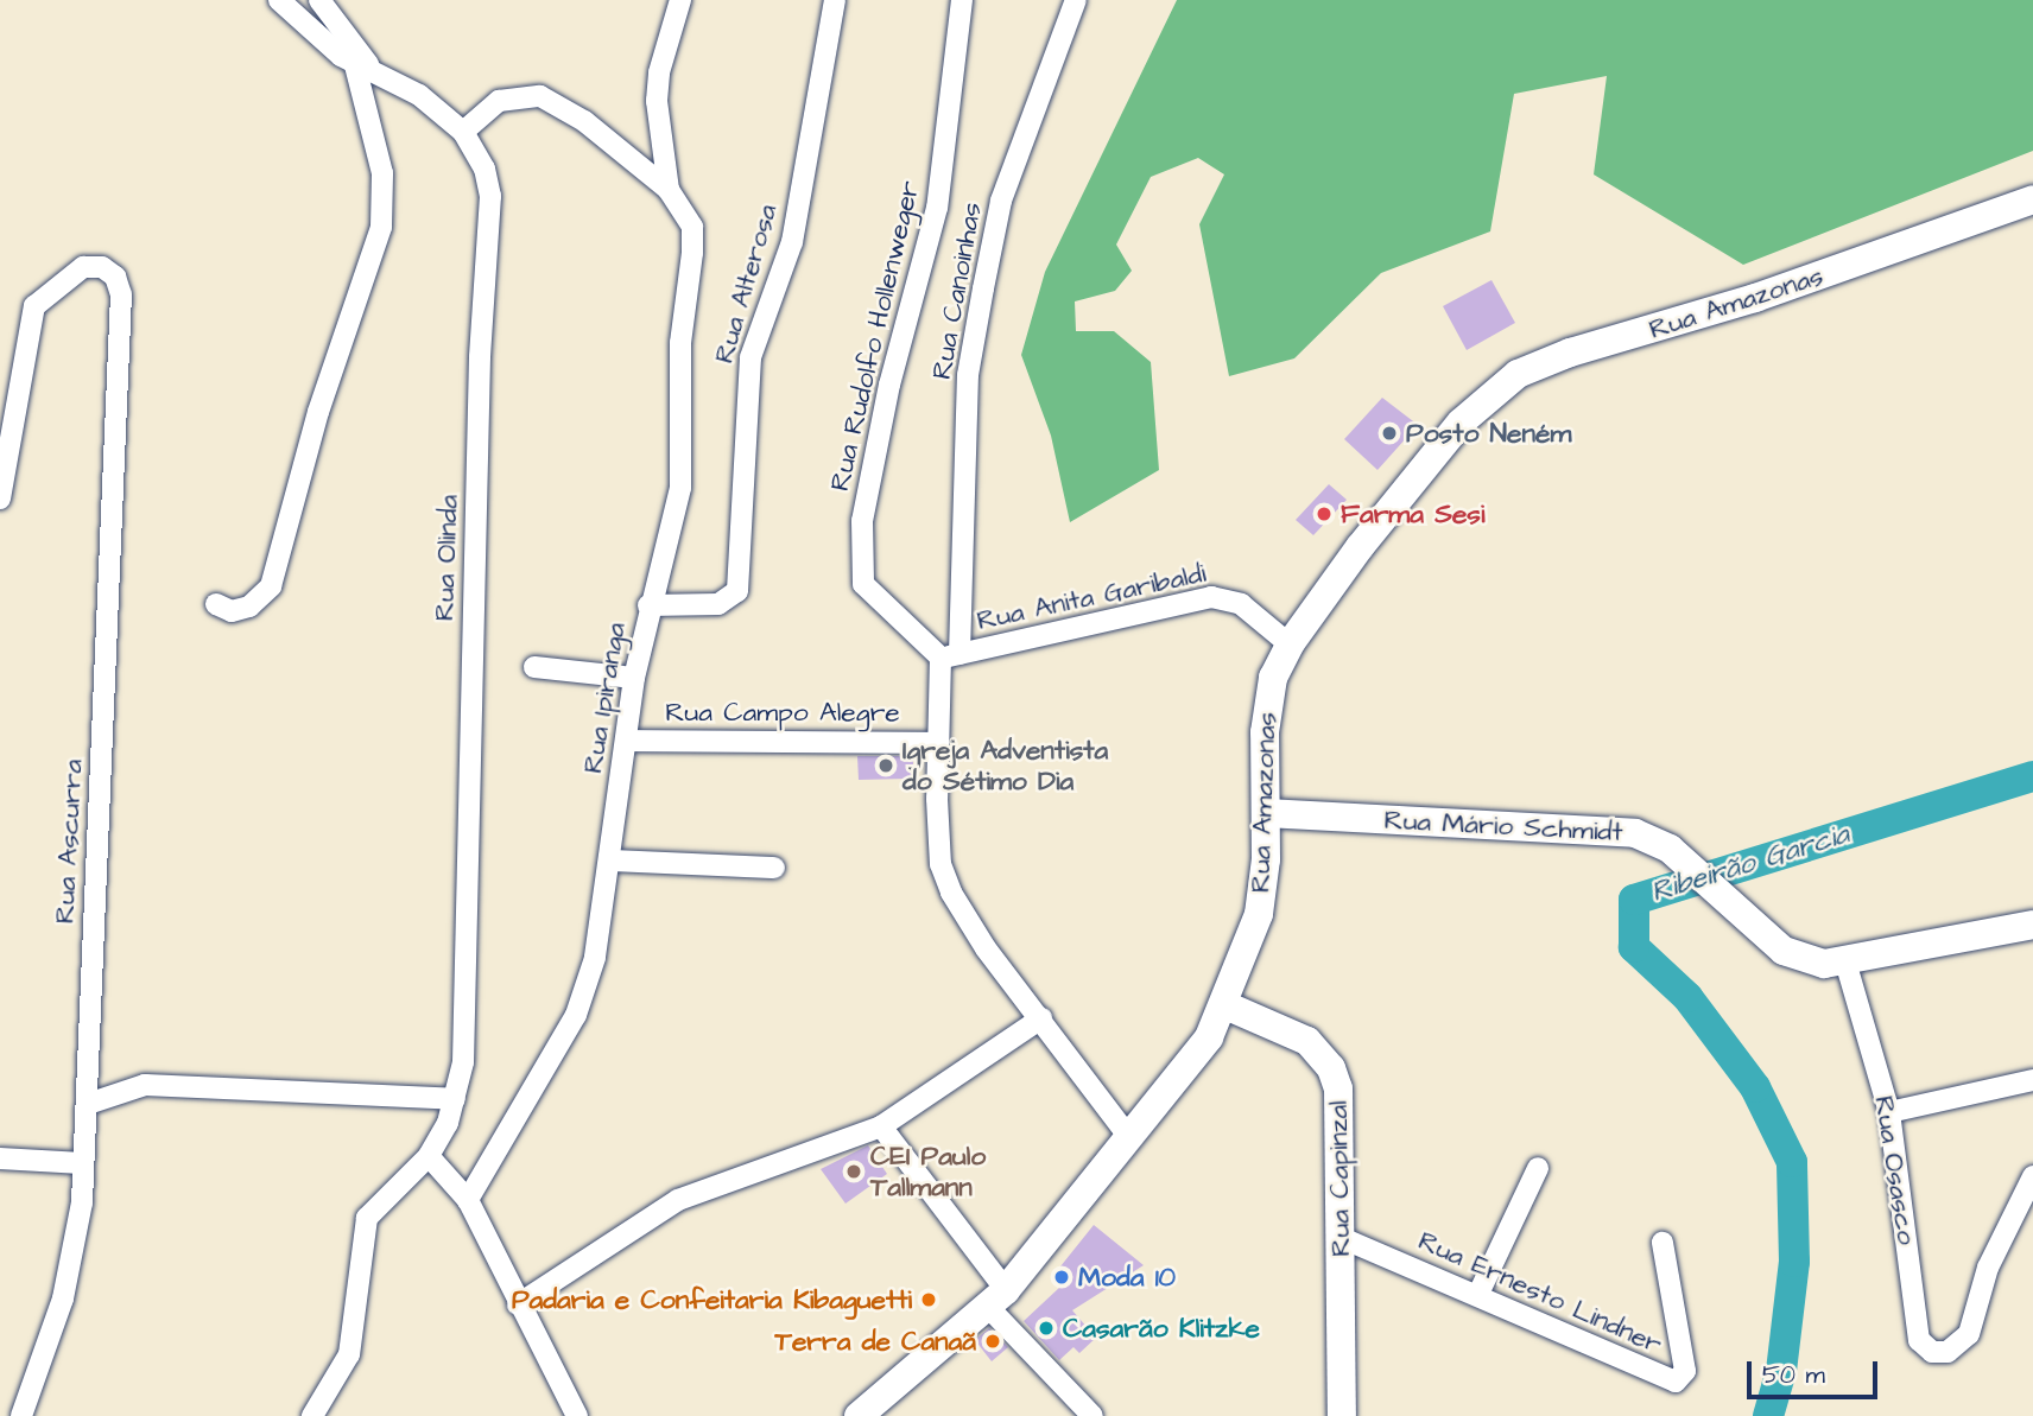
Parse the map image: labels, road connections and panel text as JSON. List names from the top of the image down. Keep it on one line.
{"streets":{"main road":["Rua Amazonas","Rua Mário Schmidt","Rua Capinzal"],"street":["Rua Alterosa","Rua Canoinhas","Rua Rudolfo Hollenweger","Rua Olinda","Rua Anita Garibaldi","Rua Ipiranga","Rua Campo Alegre","Rua Ascurra","Rua Osasco","Rua Ernesto Lindner"]},"crossings":[["Rua Alterosa","Rua Ipiranga"],["Rua Canoinhas","Rua Rudolfo Hollenweger"],["Rua Canoinhas","Rua Anita Garibaldi"],["Rua Amazonas","Rua Anita Garibaldi"],["Rua Amazonas","Rua Mário Schmidt"],["Rua Amazonas","Rua Capinzal"],["Rua Rudolfo Hollenweger","Rua Anita Garibaldi"],["Rua Olinda","Rua Ipiranga"],["Rua Ipiranga","Rua Campo Alegre"],["Rua Mário Schmidt","Rua Osasco"],["Rua Capinzal","Rua Ernesto Lindner"]],"water":["Ribeirão Garcia"],"places":["Posto Neném","Farma Sesi","Igreja Adventista do Sétimo Dia","CEI Paulo Tallmann","Moda 10","Padaria e Confeitaria Kibaguetti","Casarão Klitzke","Terra de Canaã"],"scale_bar":"50 m"}
